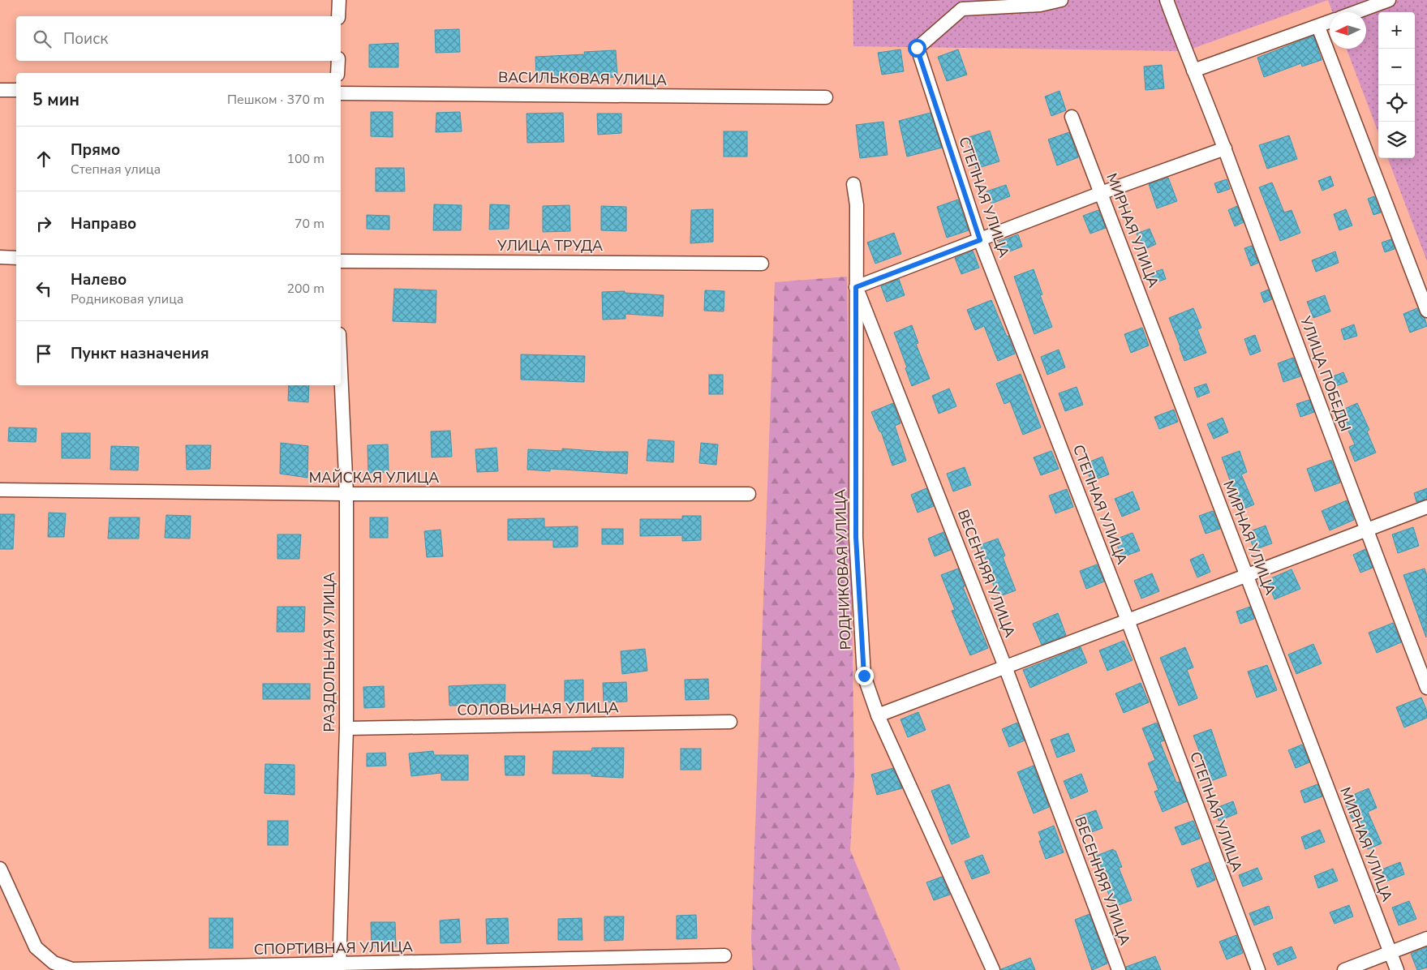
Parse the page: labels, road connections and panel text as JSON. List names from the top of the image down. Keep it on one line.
{"streets":{"street":["ВАСИЛЬКОВАЯ УЛИЦА","СТЕПНАЯ УЛИЦА","МИРНАЯ УЛИЦА","УЛИЦА ТРУДА","УЛИЦА ПОБЕДЫ","МАЙСКАЯ УЛИЦА","РОДНИКОВАЯ УЛИЦА","ВЕСЕННЯЯ УЛИЦА","РАЗДОЛЬНАЯ УЛИЦА","СОЛОВЬИНАЯ УЛИЦА","СПОРТИВНАЯ УЛИЦА"]},"crossings":[["МАЙСКАЯ УЛИЦА","РАЗДОЛЬНАЯ УЛИЦА"],["РОДНИКОВАЯ УЛИЦА","ВЕСЕННЯЯ УЛИЦА"],["РАЗДОЛЬНАЯ УЛИЦА","СОЛОВЬИНАЯ УЛИЦА"],["РАЗДОЛЬНАЯ УЛИЦА","СПОРТИВНАЯ УЛИЦА"]],"north":"left","page":{"map_buttons":["+","−"],"search":"Поиск","heading":["5 мин","Пешком · 370 m"],"list":[["Прямо","Степная улица","100 m"],["Направо","70 m"],["Налево","Родниковая улица","200 m"],"Пункт назначения"]}}
